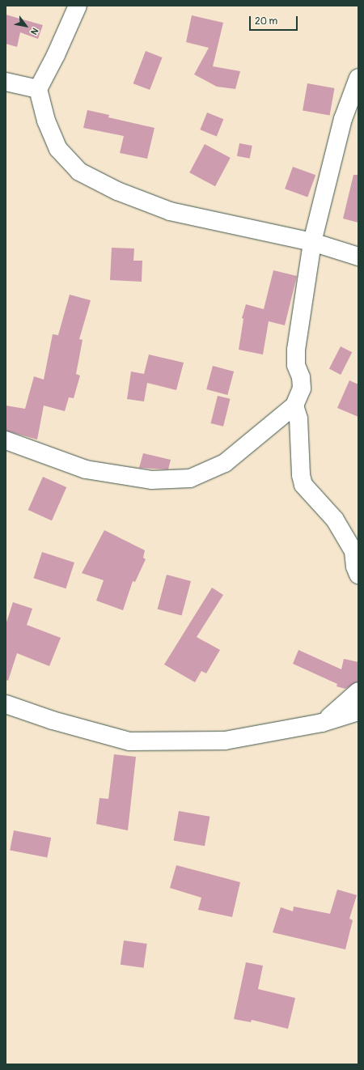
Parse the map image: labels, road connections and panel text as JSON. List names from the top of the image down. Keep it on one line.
{"scale_bar":"20 m","north":"bottom right"}
